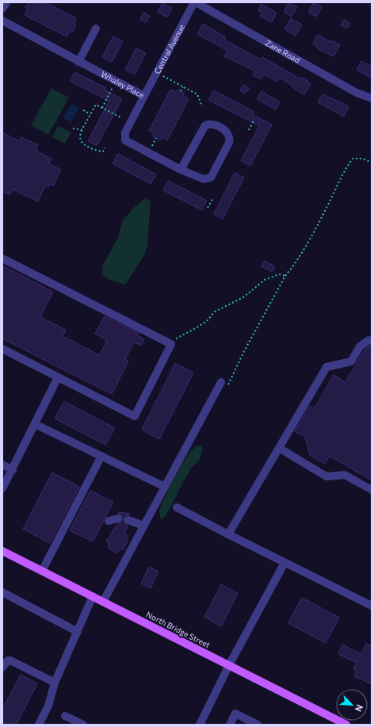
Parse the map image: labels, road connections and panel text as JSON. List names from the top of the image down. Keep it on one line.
{"streets":{"main road":["North Bridge Street"],"street":["Central Avenue","Zane Road","Whaley Place"]},"crossings":[["Central Avenue","Zane Road"],["Central Avenue","Whaley Place"]],"north":"bottom right"}
